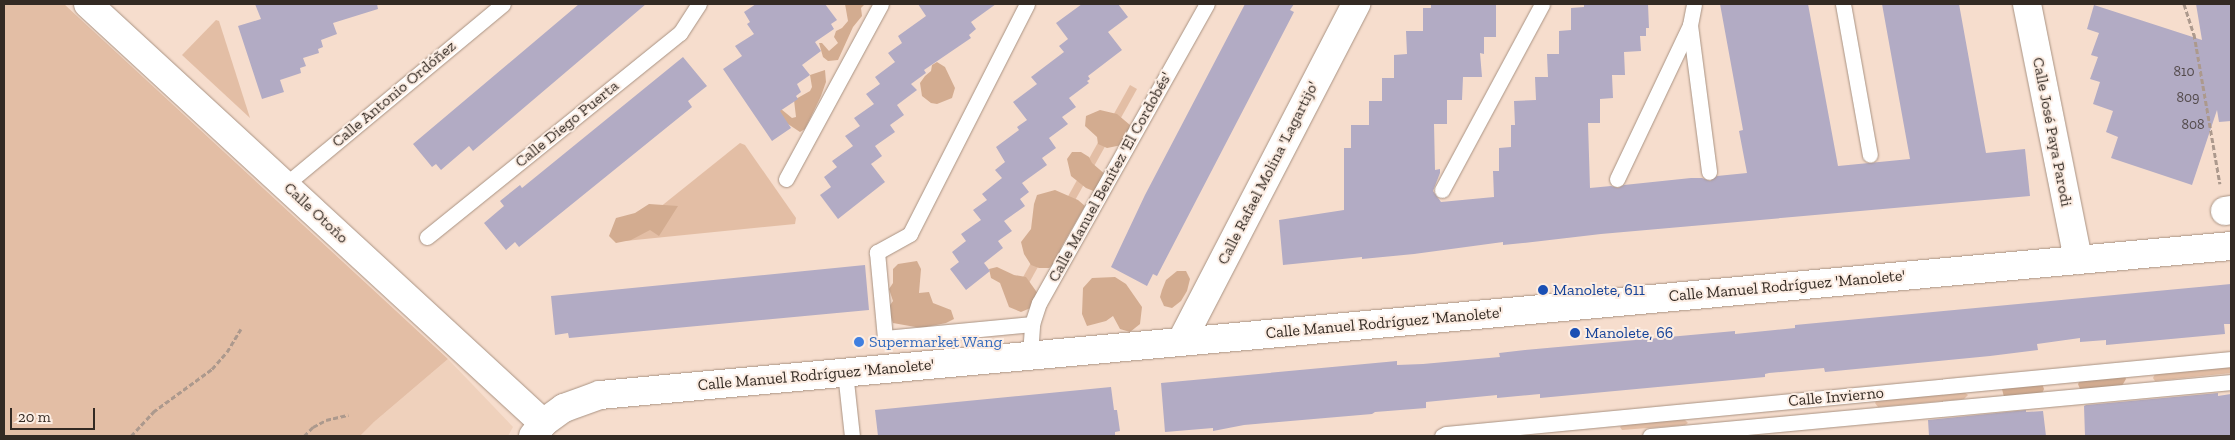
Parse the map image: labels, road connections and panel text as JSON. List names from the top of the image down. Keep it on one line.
{"streets":{"street":["Calle José Paya Parodi","Calle Rafael Molina 'Lagartijo'","Calle Otoño","Calle Manuel Rodríguez 'Manolete'"],"lane":["Calle Antonio Ordóñez","Calle Diego Puerta","Calle Manuel Benítez 'El Cordobés'","Calle Invierno"]},"crossings":[["Calle Antonio Ordóñez","Calle Otoño"],["Calle José Paya Parodi","Calle Manuel Rodríguez 'Manolete'"],["Calle Rafael Molina 'Lagartijo'","Calle Manuel Rodríguez 'Manolete'"],["Calle Manuel Benítez 'El Cordobés'","Calle Manuel Rodríguez 'Manolete'"],["Calle Otoño","Calle Manuel Rodríguez 'Manolete'"]],"places":["Manolete, 611","Manolete, 66","Supermarket Wang"],"house_numbers":["810","809","808"],"scale_bar":"20 m"}
